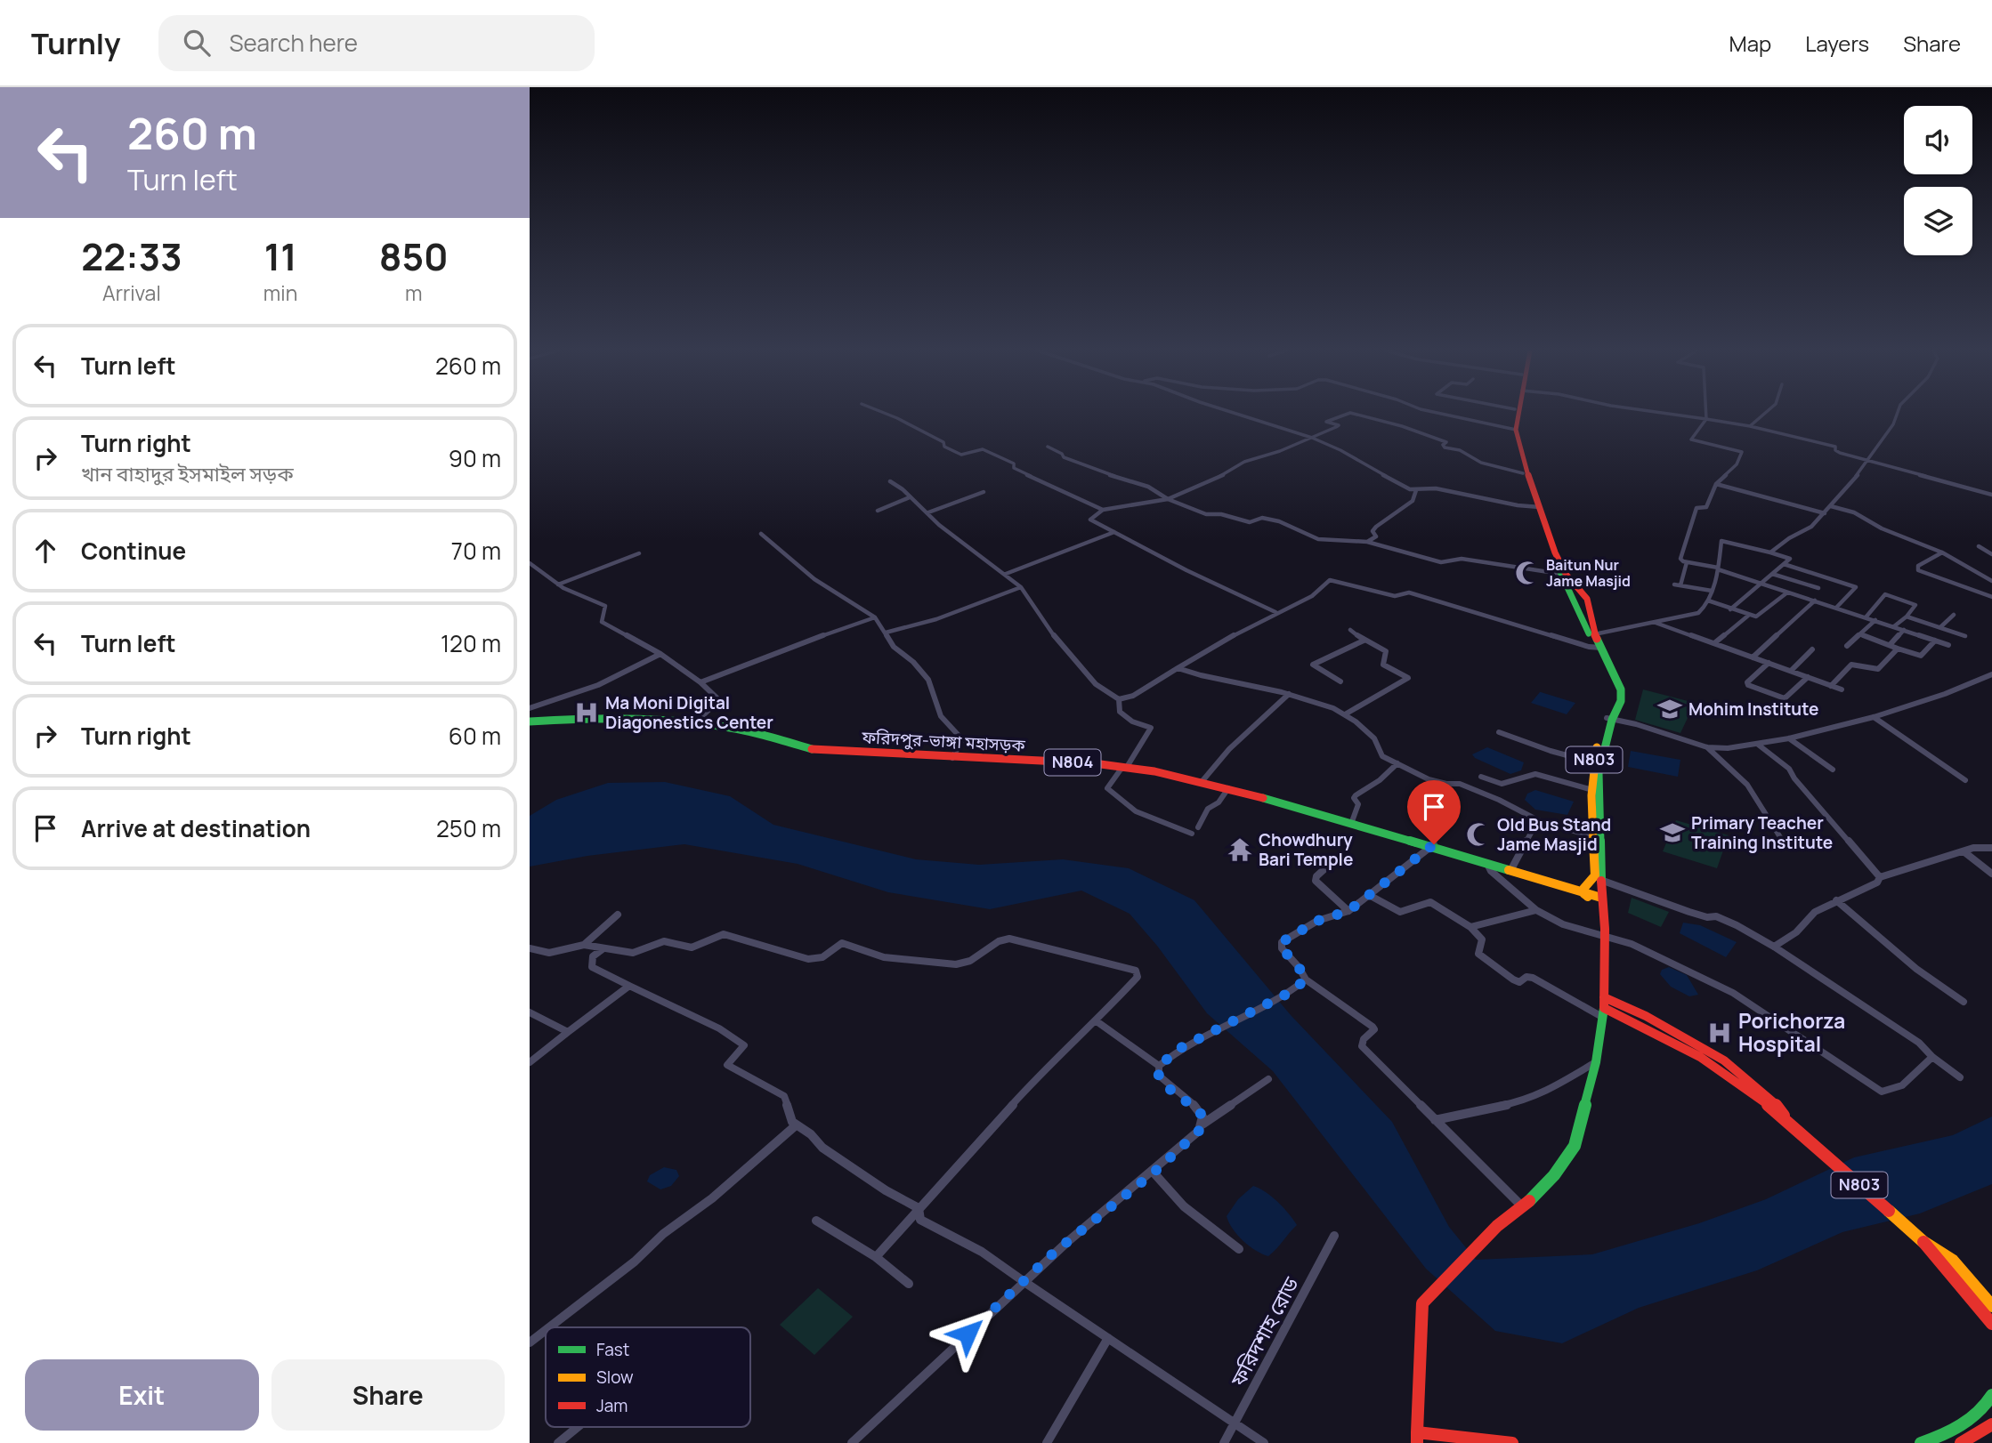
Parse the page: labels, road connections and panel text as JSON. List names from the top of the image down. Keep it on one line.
{"streets":{"main road":["ফরিদপুর-ভাঙ্গা মহাসড়ক","N803","N804"],"street":["ফরিদশাহ রোড"]},"crossings":[["ফরিদপুর-ভাঙ্গা মহাসড়ক","N803"]],"places":{"mosque":["Baitun Nur Jame Masjid","Old Bus Stand Jame Masjid"],"school or university":["Mohim Institute","Primary Teacher Training Institute"],"hospital":["Ma Moni Digital Diagonestics Center","Porichorza Hospital"],"temple":["Chowdhury Bari Temple"]},"legend":["Fast","Slow","Jam"],"page":{"header":"Turnly","search":"Search here","nav":["Map","Layers","Share"],"turn":["260 m","Turn left"],"eta":["22:33","Arrival","11","min","850","m"],"list":[{"name":"Turn left","value":"260 m"},{"name":"Turn right","note":"খান বাহাদুর ইসমাইল সড়ক","value":"90 m"},{"name":"Continue","value":"70 m"},{"name":"Turn left","value":"120 m"},{"name":"Turn right","value":"60 m"},{"name":"Arrive at destination","value":"250 m"}],"buttons":["Exit","Share"]}}
